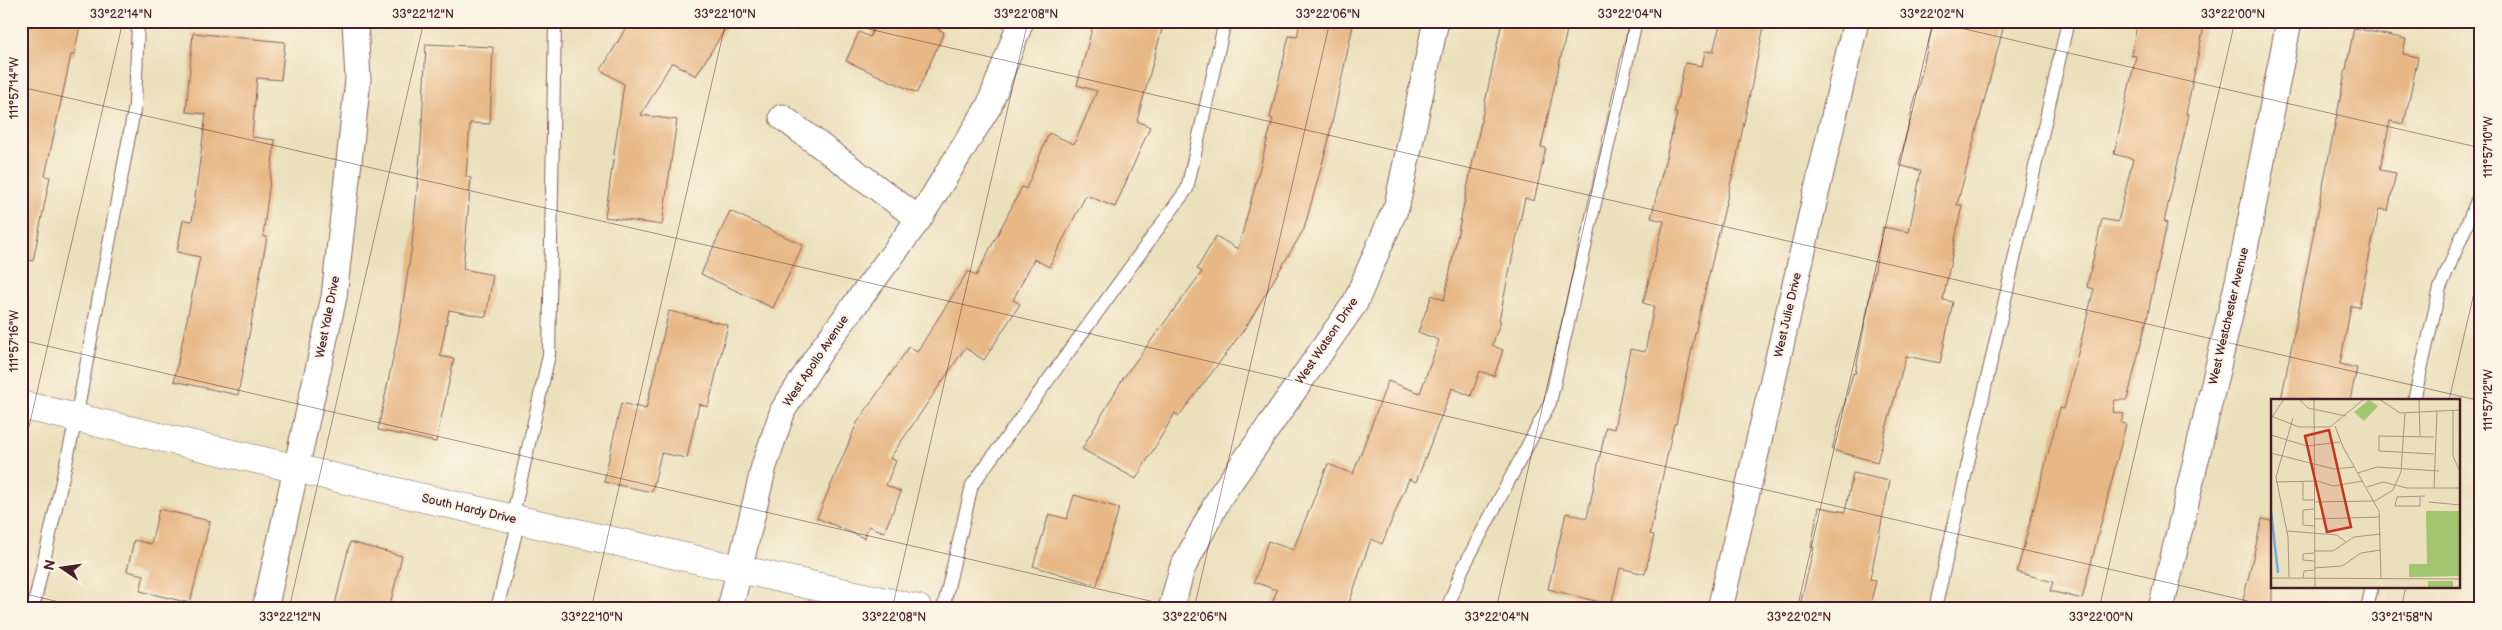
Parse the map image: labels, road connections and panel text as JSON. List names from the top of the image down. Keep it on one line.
{"streets":{"street":["West Julie Drive","West Westchester Avenue","West Yale Drive","West Watson Drive","West Apollo Avenue","South Hardy Drive"]},"crossings":[["West Yale Drive","South Hardy Drive"],["West Apollo Avenue","South Hardy Drive"]],"north":"left","coordinates":["33°22'14\"N","33°22'12\"N","33°22'10\"N","33°22'08\"N","33°22'06\"N","33°22'04\"N","33°22'02\"N","33°22'00\"N","111°57'14\"W","111°57'10\"W","111°57'16\"W","111°57'12\"W","33°21'58\"N"]}
